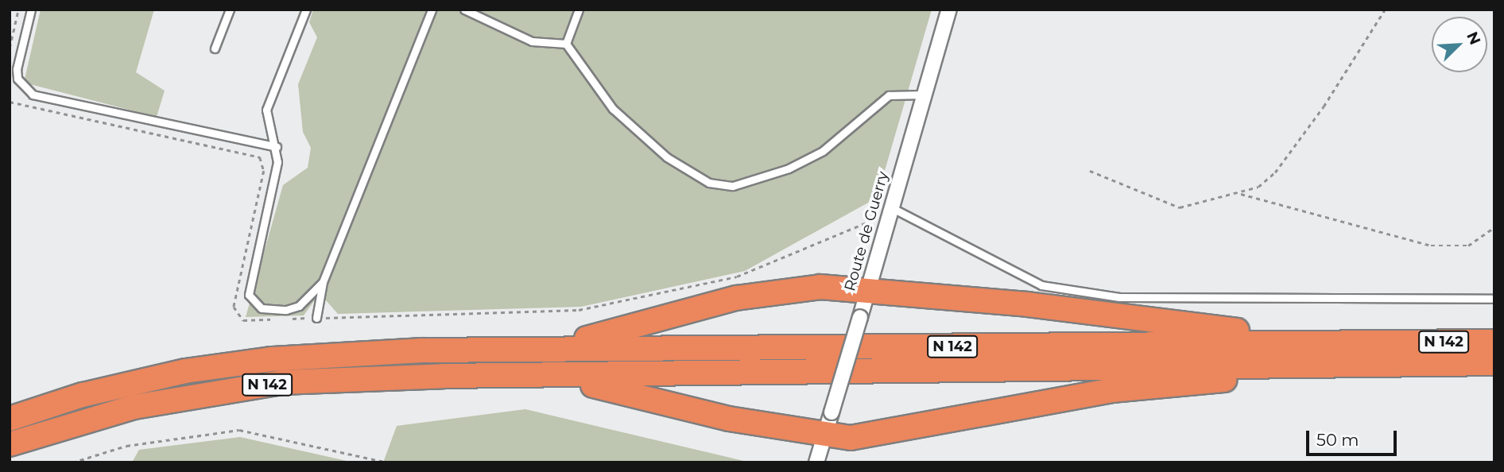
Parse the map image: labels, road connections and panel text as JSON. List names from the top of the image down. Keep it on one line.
{"streets":{"highway":["N 142"],"street":["Route de Guerry"]},"scale_bar":"50 m","north":"top right"}
